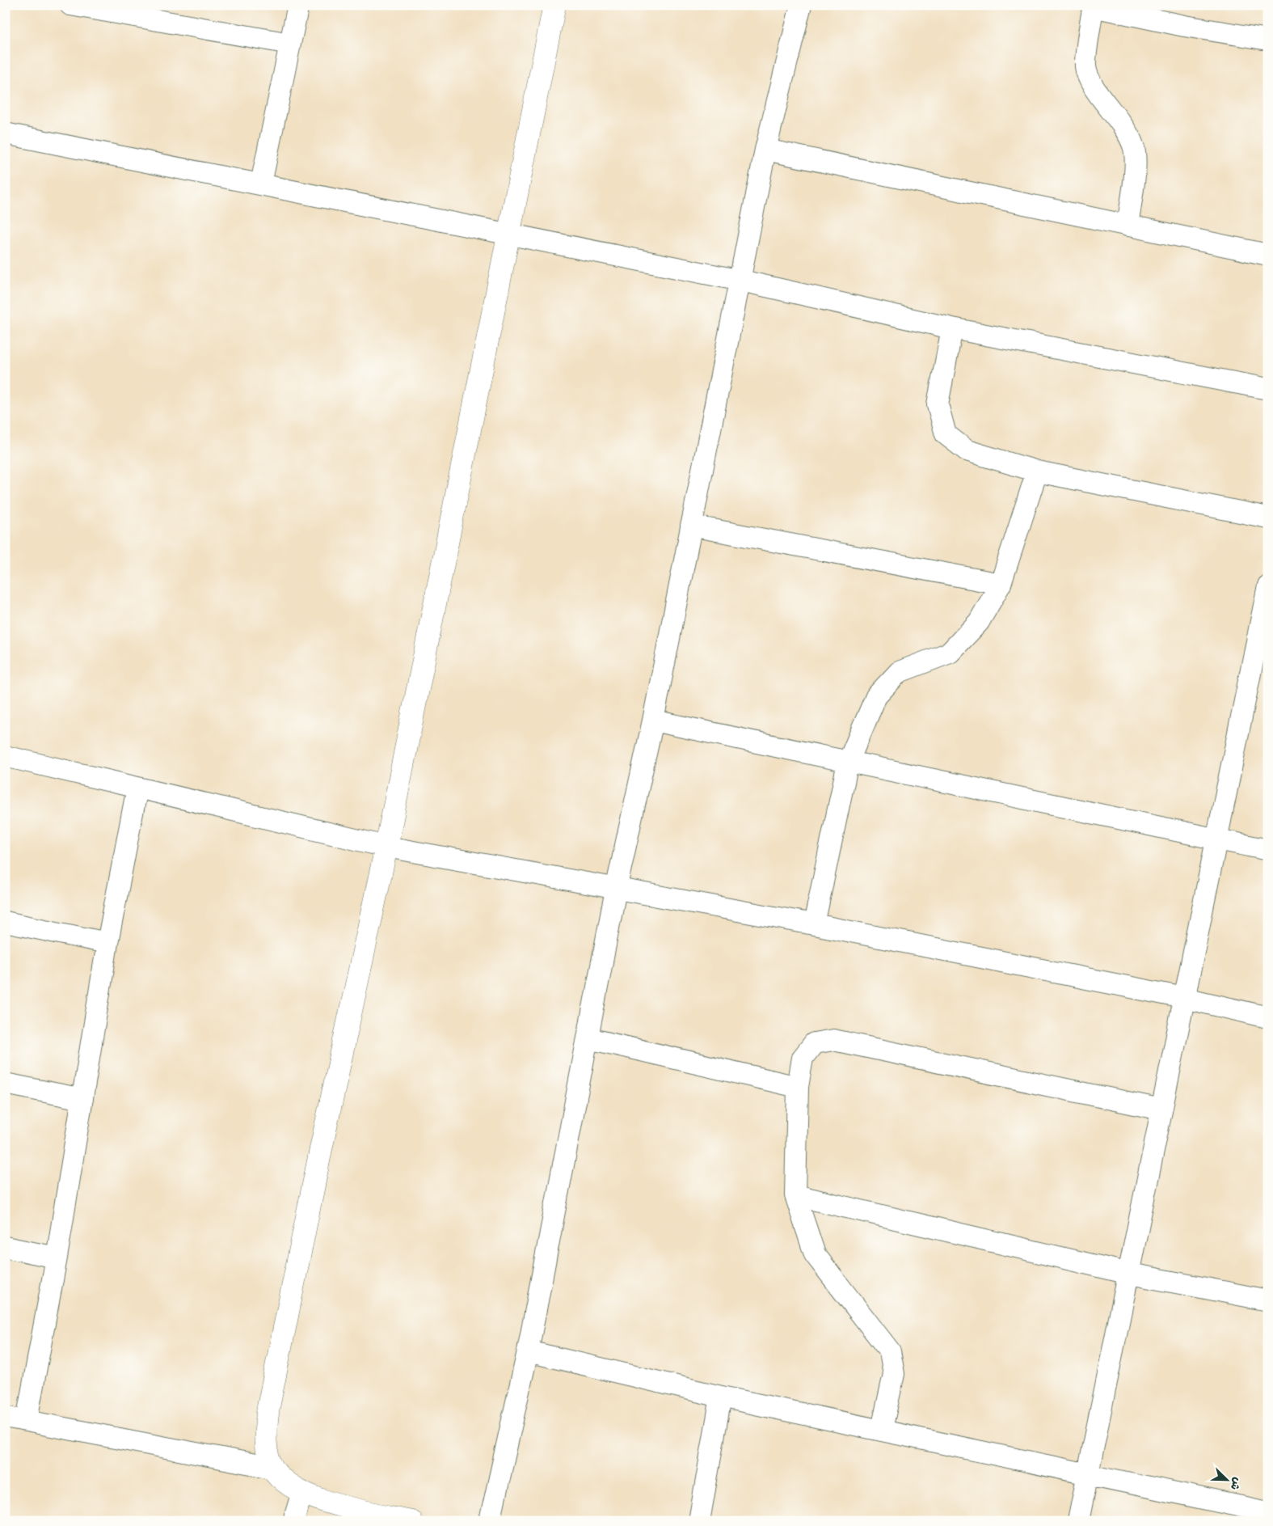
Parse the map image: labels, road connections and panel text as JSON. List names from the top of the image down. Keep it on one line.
{"north":"bottom right"}
